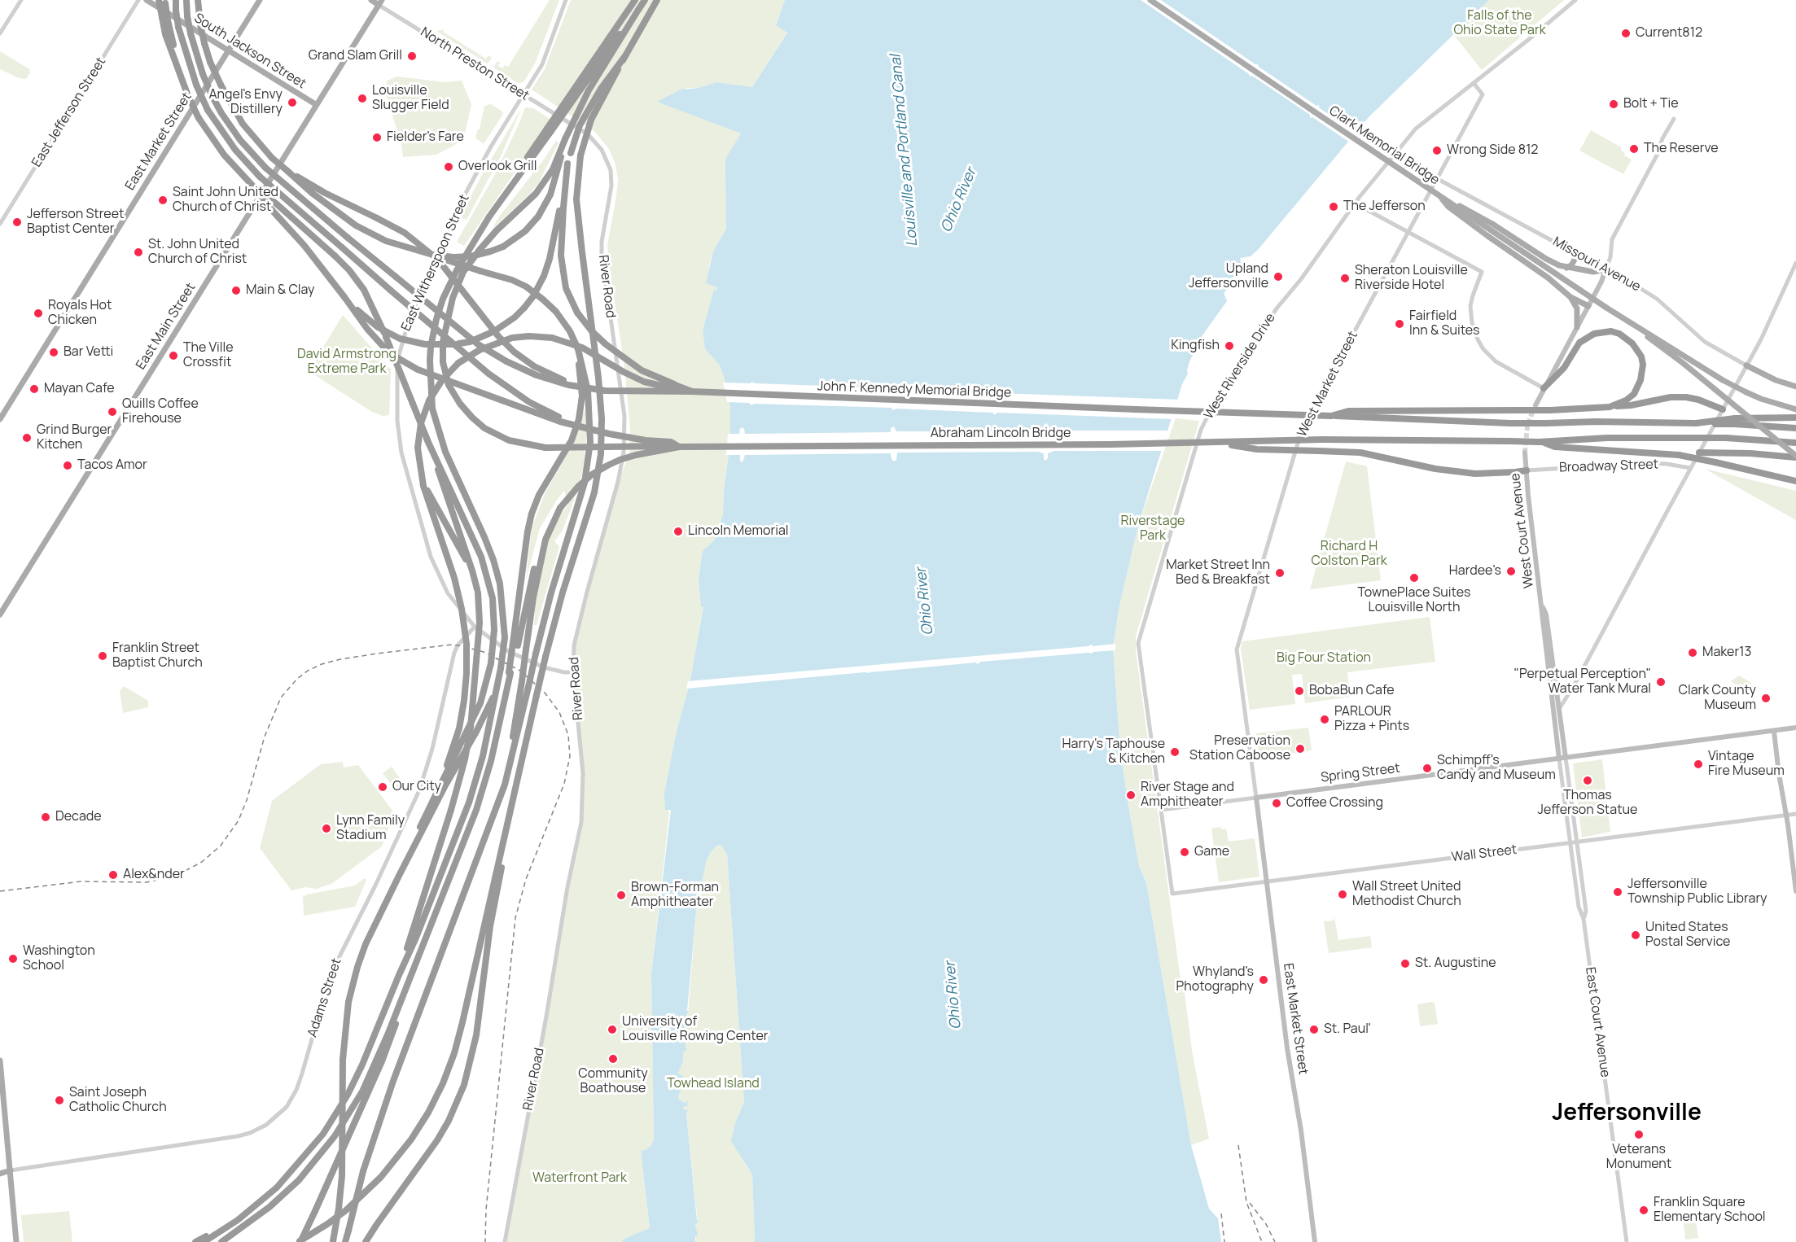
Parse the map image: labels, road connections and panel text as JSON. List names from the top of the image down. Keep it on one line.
{"streets":{"highway":["John F. Kennedy Memorial Bridge","Abraham Lincoln Bridge"],"main road":["South Jackson Street","East Market Street","Clark Memorial Bridge","East Main Street","West Court Avenue","Spring Street"],"street":["North Preston Street","East Jefferson Street","East Witherspoon Street","Missouri Avenue","River Road","West Riverside Drive","West Market Street","Broadway Street","Wall Street","Adams Street","East Court Avenue"]},"crossings":[["South Jackson Street","East Market Street"],["South Jackson Street","East Main Street"],["North Preston Street","East Witherspoon Street"],["North Preston Street","River Road"],["North Preston Street","East Main Street"],["East Market Street","West Market Street"],["East Market Street","Spring Street"],["East Market Street","Wall Street"],["East Witherspoon Street","River Road"],["East Witherspoon Street","Adams Street"],["Missouri Avenue","West Market Street"],["West Riverside Drive","West Market Street"],["West Riverside Drive","Spring Street"],["West Riverside Drive","Wall Street"],["West Market Street","Spring Street"],["Broadway Street","West Court Avenue"],["West Court Avenue","Spring Street"],["West Court Avenue","East Court Avenue"],["Spring Street","East Court Avenue"],["Wall Street","East Court Avenue"]],"districts":["Jeffersonville"],"water":["Louisville and Portland Canal","Ohio River"],"parks":["Falls of the Ohio State Park","David Armstrong Extreme Park","Riverstage Park","Richard H Colston Park","Big Four Station","Towhead Island","Waterfront Park"],"places":["Current812","Grand Slam Grill","Louisville Slugger Field","Angel's Envy Distillery","Bolt + Tie","Fielder's Fare","The Reserve","Wrong Side 812","Overlook Grill","Saint John United Church of Christ","The Jefferson","Jefferson Street Baptist Center","St. John United Church of Christ","Upland Jeffersonville","Sheraton Louisville Riverside Hotel","Main & Clay","Royals Hot Chicken","Fairfield Inn & Suites","Kingfish","Bar Vetti","The Ville Crossfit","Mayan Cafe","Quills Coffee Firehouse","Grind Burger Kitchen","Tacos Amor","Lincoln Memorial","Hardee's","Market Street Inn Bed & Breakfast","TownePlace Suites Louisville North","Maker13","Franklin Street Baptist Church","\"Perpetual Perception\" Water Tank Mural","BobaBun Cafe","Clark County Museum","PARLOUR Pizza + Pints","Preservation Station Caboose","Harry's Taphouse & Kitchen","Vintage Fire Museum","Schimpff's Candy and Museum","Thomas Jefferson Statue","Our City","River Stage and Amphitheater","Coffee Crossing","Decade","Lynn Family Stadium","Game","Alex&nder","Jeffersonville Township Public Library","Wall Street United Methodist Church","Brown-Forman Amphitheater","United States Postal Service","Washington School","St. Augustine","Whyland's Photography","University of Louisville Rowing Center","St. Paul'","Community Boathouse","Saint Joseph Catholic Church","Veterans Monument","Franklin Square Elementary School"]}
